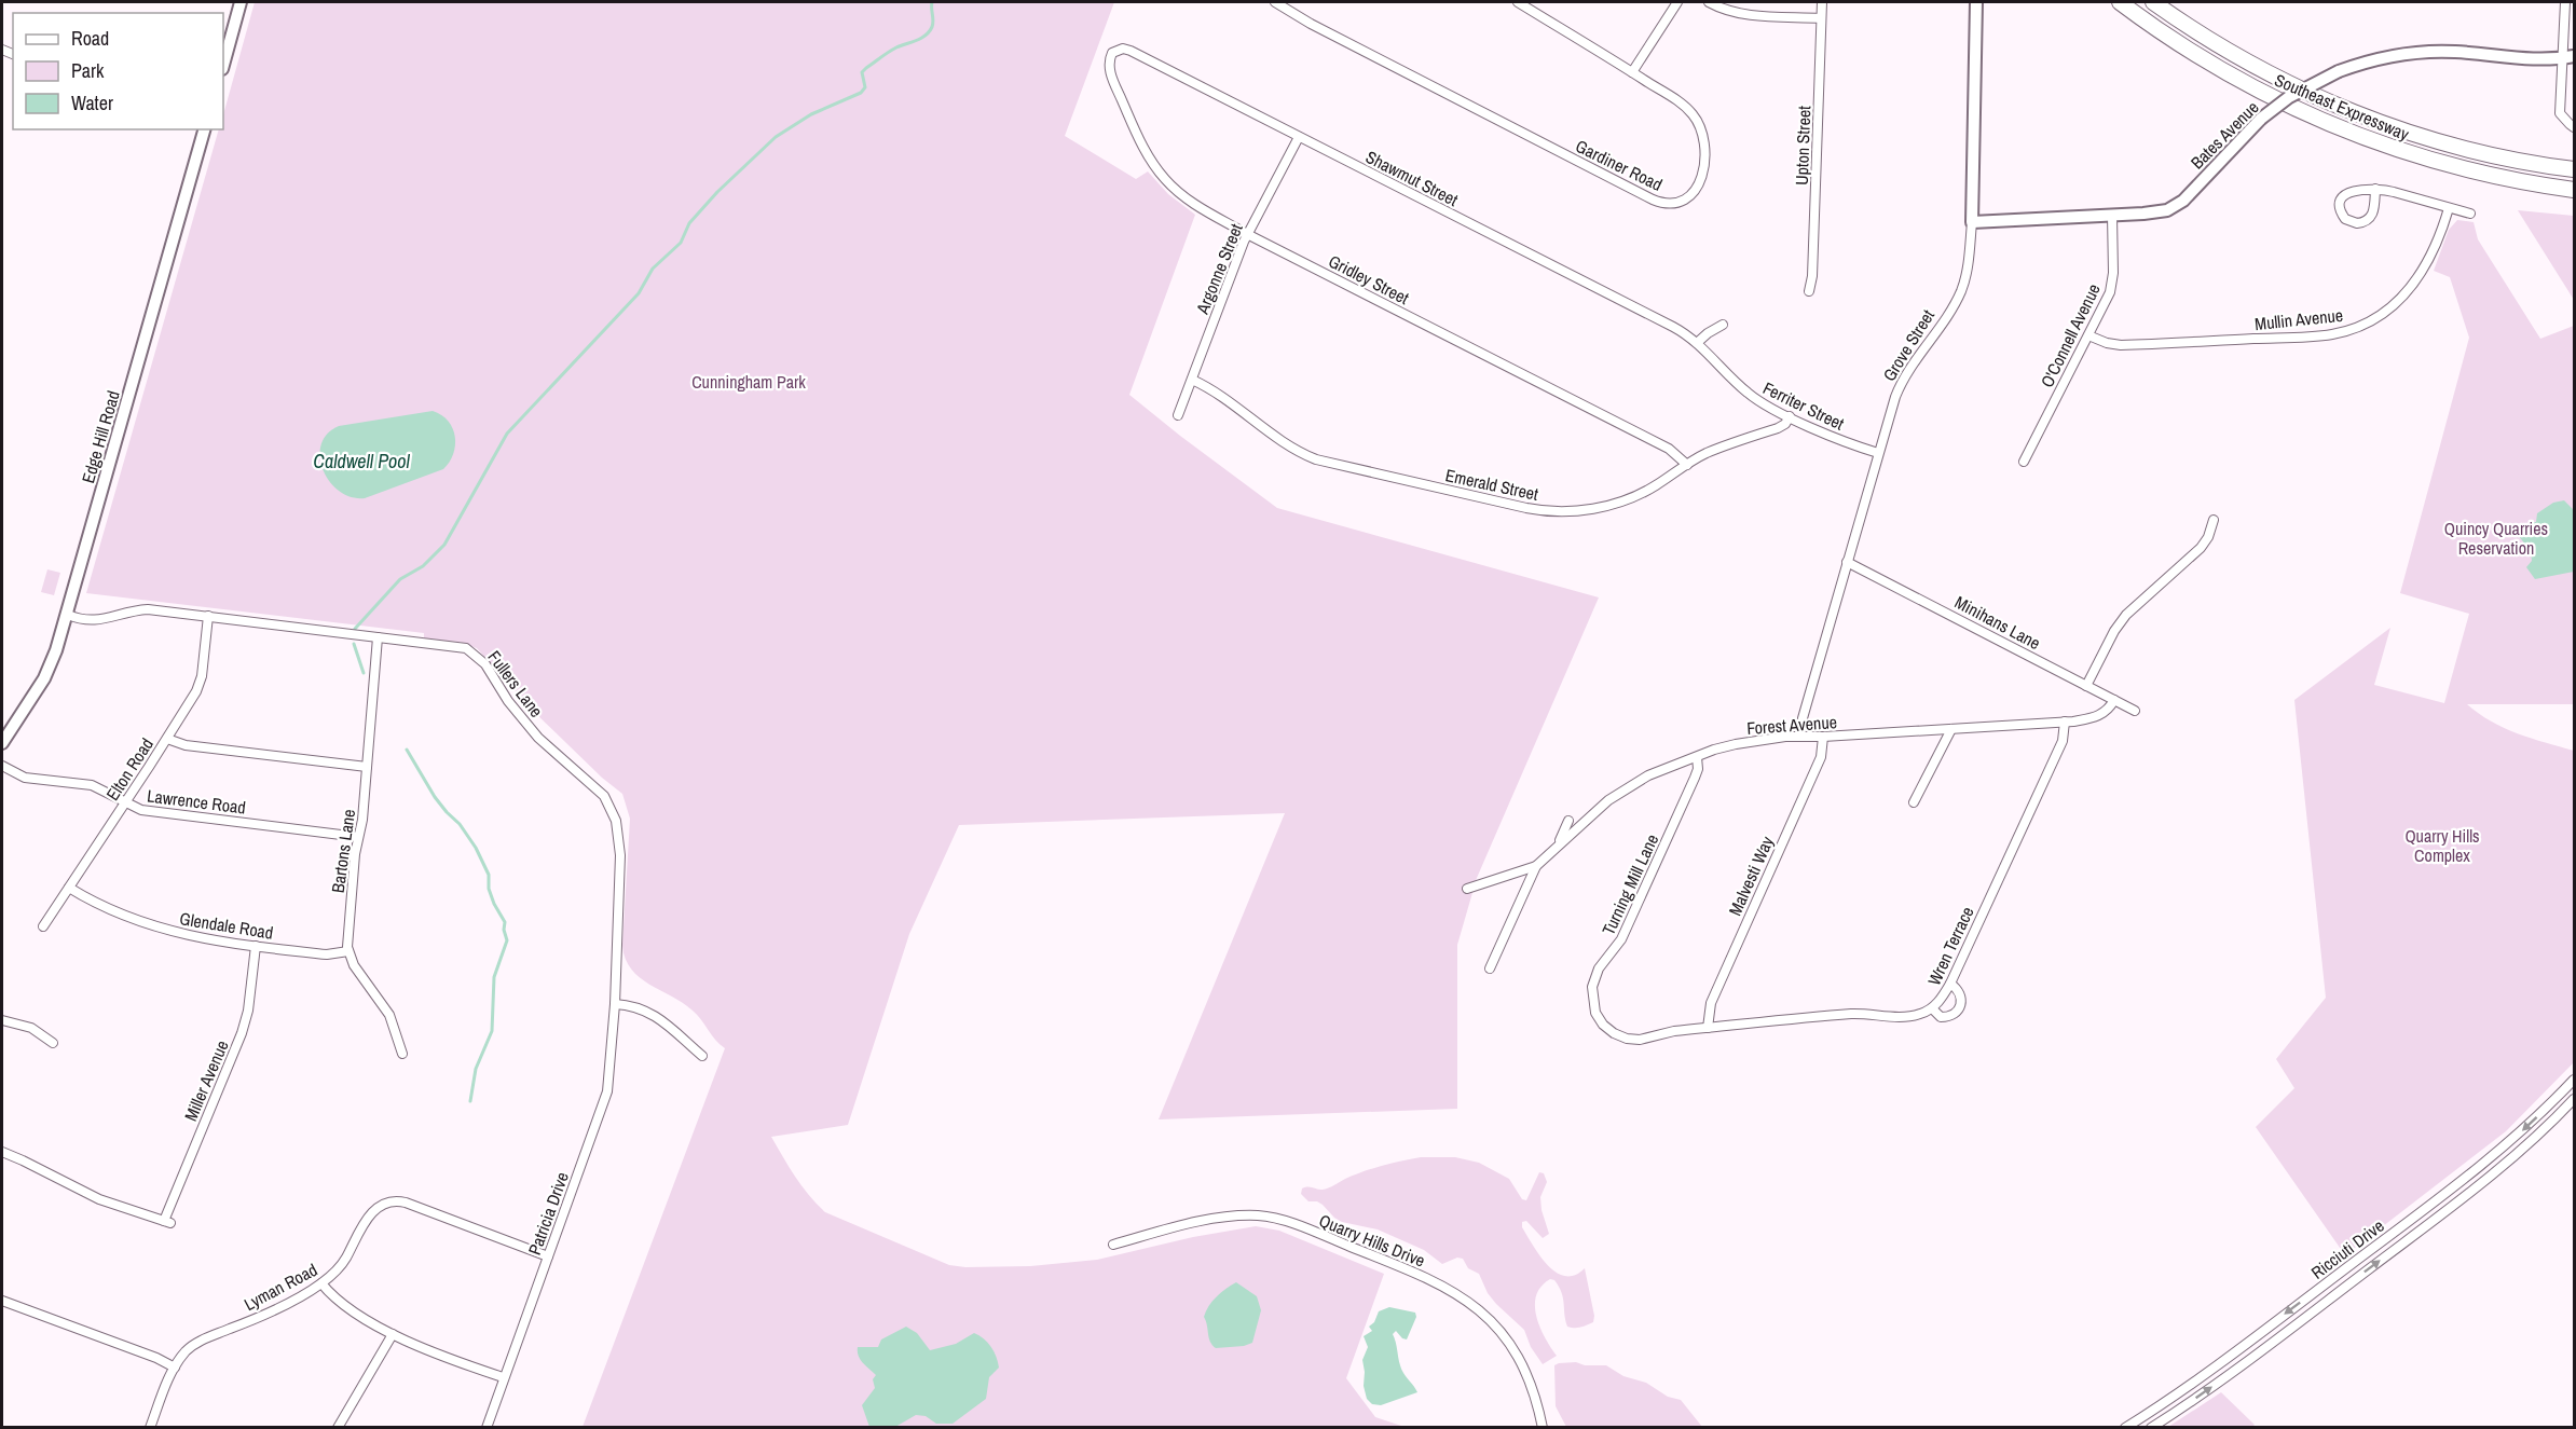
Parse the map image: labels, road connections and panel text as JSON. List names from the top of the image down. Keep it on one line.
{"streets":{"highway":["Southeast Expressway"],"street":["Bates Avenue","Upton Street","Gardiner Road","Shawmut Street","Argonne Street","Gridley Street","Mullin Avenue","O'Connell Avenue","Grove Street","Ferriter Street","Edge Hill Road","Emerald Street","Minihans Lane","Fullers Lane","Forest Avenue","Elton Road","Lawrence Road","Bartons Lane","Malvesti Way","Turning Mill Lane","Glendale Road","Wren Terrace","Miller Avenue","Patricia Drive","Quarry Hills Drive","Ricciuti Drive","Lyman Road"]},"crossings":[["Bates Avenue","O'Connell Avenue"],["Bates Avenue","Grove Street"],["Shawmut Street","Argonne Street"],["Shawmut Street","Gridley Street"],["Shawmut Street","Ferriter Street"],["Argonne Street","Gridley Street"],["Argonne Street","Emerald Street"],["Gridley Street","Emerald Street"],["Mullin Avenue","O'Connell Avenue"],["Grove Street","Ferriter Street"],["Grove Street","Minihans Lane"],["Grove Street","Forest Avenue"],["Ferriter Street","Emerald Street"],["Edge Hill Road","Fullers Lane"],["Minihans Lane","Forest Avenue"],["Fullers Lane","Elton Road"],["Fullers Lane","Bartons Lane"],["Fullers Lane","Patricia Drive"],["Forest Avenue","Malvesti Way"],["Forest Avenue","Turning Mill Lane"],["Forest Avenue","Wren Terrace"],["Elton Road","Lawrence Road"],["Elton Road","Glendale Road"],["Lawrence Road","Bartons Lane"],["Bartons Lane","Glendale Road"],["Malvesti Way","Turning Mill Lane"],["Malvesti Way","Wren Terrace"],["Turning Mill Lane","Wren Terrace"],["Glendale Road","Miller Avenue"],["Patricia Drive","Lyman Road"]],"water":["Caldwell Pool"],"parks":["Cunningham Park","Quincy Quarries Reservation","Quarry Hills Complex"],"legend":["Road","Park","Water"]}
